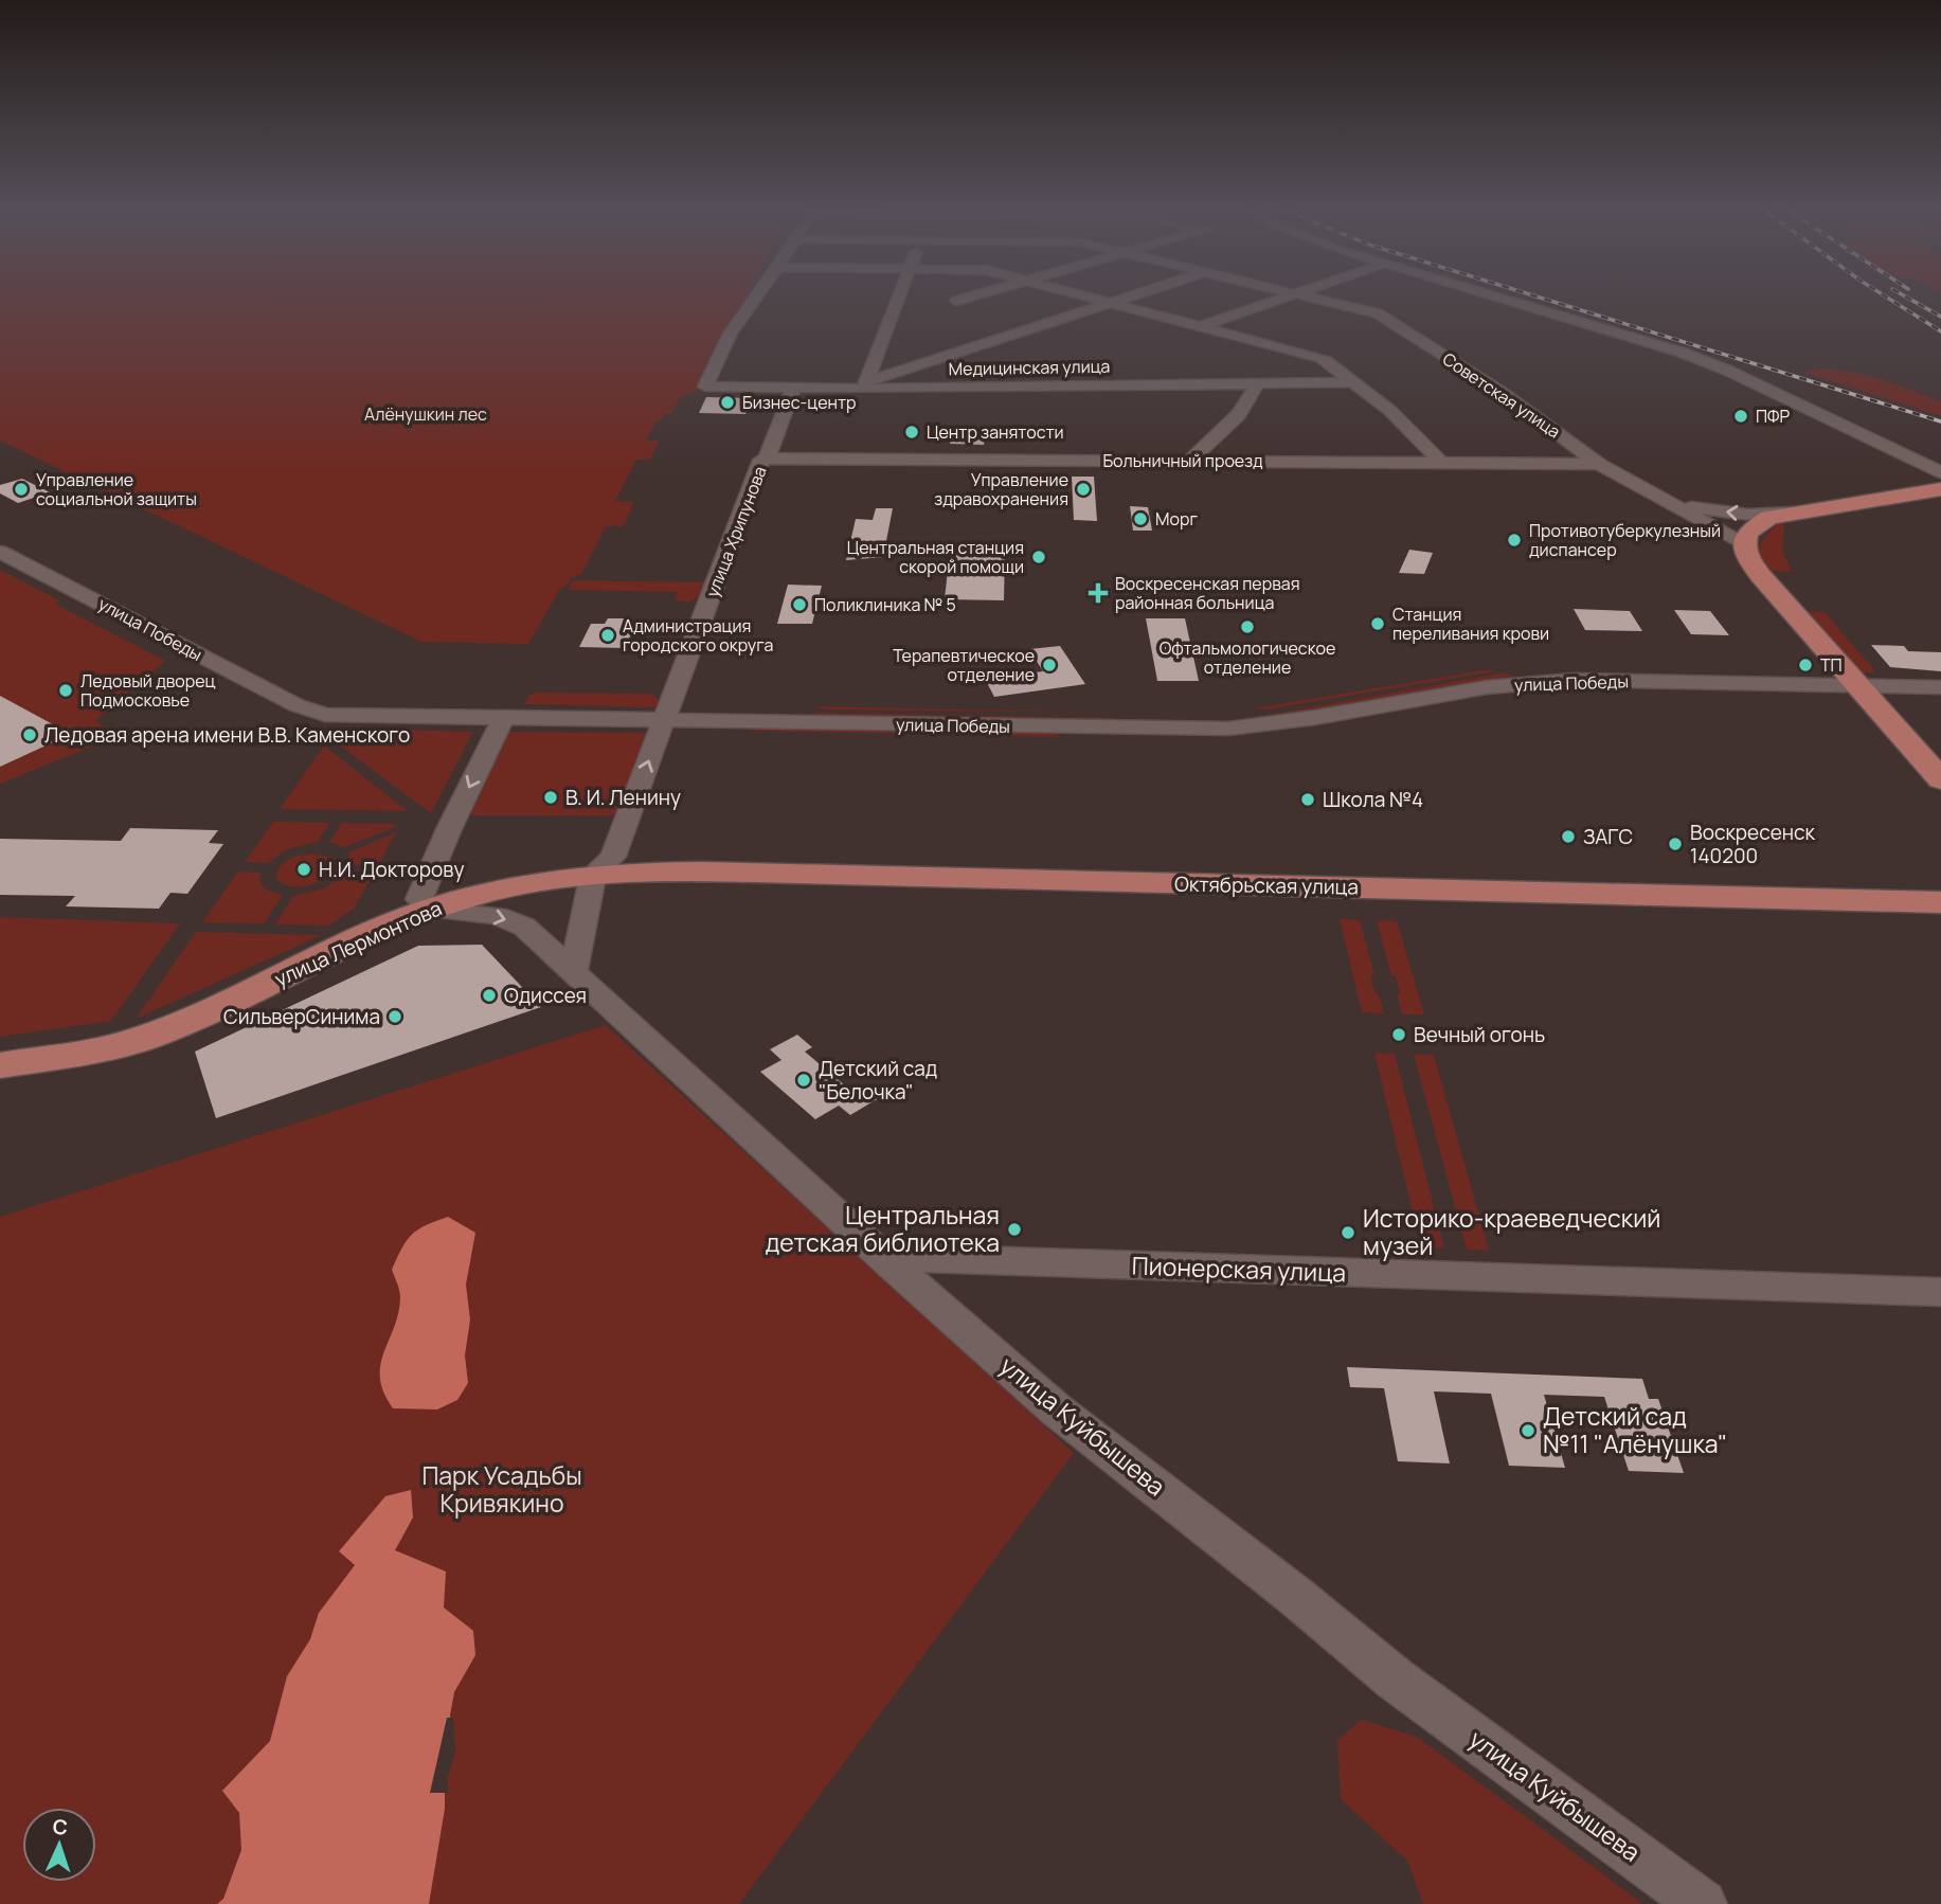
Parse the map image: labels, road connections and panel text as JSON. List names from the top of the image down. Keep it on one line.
{"streets":{"main road":["Советская улица","Октябрьская улица","улица Лермонтова"],"street":["Медицинская улица","Больничный проезд","улица Хрипунова","улица Победы","Пионерская улица","улица Куйбышева"]},"crossings":[["Медицинская улица","улица Хрипунова"],["Советская улица","Больничный проезд"],["Советская улица","улица Победы"],["Больничный проезд","улица Хрипунова"],["улица Хрипунова","улица Победы"],["улица Хрипунова","Октябрьская улица"],["улица Хрипунова","улица Лермонтова"],["Октябрьская улица","улица Лермонтова"],["улица Лермонтова","улица Куйбышева"],["Пионерская улица","улица Куйбышева"]],"parks":["Алёнушкин лес","Парк Усадьбы Кривякино"],"places":{"other":["Бизнес-центр","ПФР","Центр занятости","Управление социальной защиты","Управление здравохранения","Морг","Противотуберкулезный диспансер","Центральная станция скорой помощи","Поликлиника № 5","Станция переливания крови","Офтальмологическое отделение","Администрация городского округа","Терапевтическое отделение","ТП","Ледовый дворец Подмосковье","Ледовая арена имени В.В. Каменского","В. И. Ленину","Школа №4","ЗАГС","Воскресенск 140200","Н.И. Докторову","Одиссея","СильверСинима","Вечный огонь","Детский сад \"Белочка\"","Центральная детская библиотека","Историко-краеведческий музей","Детский сад №11 \"Алёнушка\""],"health":["Воскресенская первая районная больница"]},"north":"top"}
